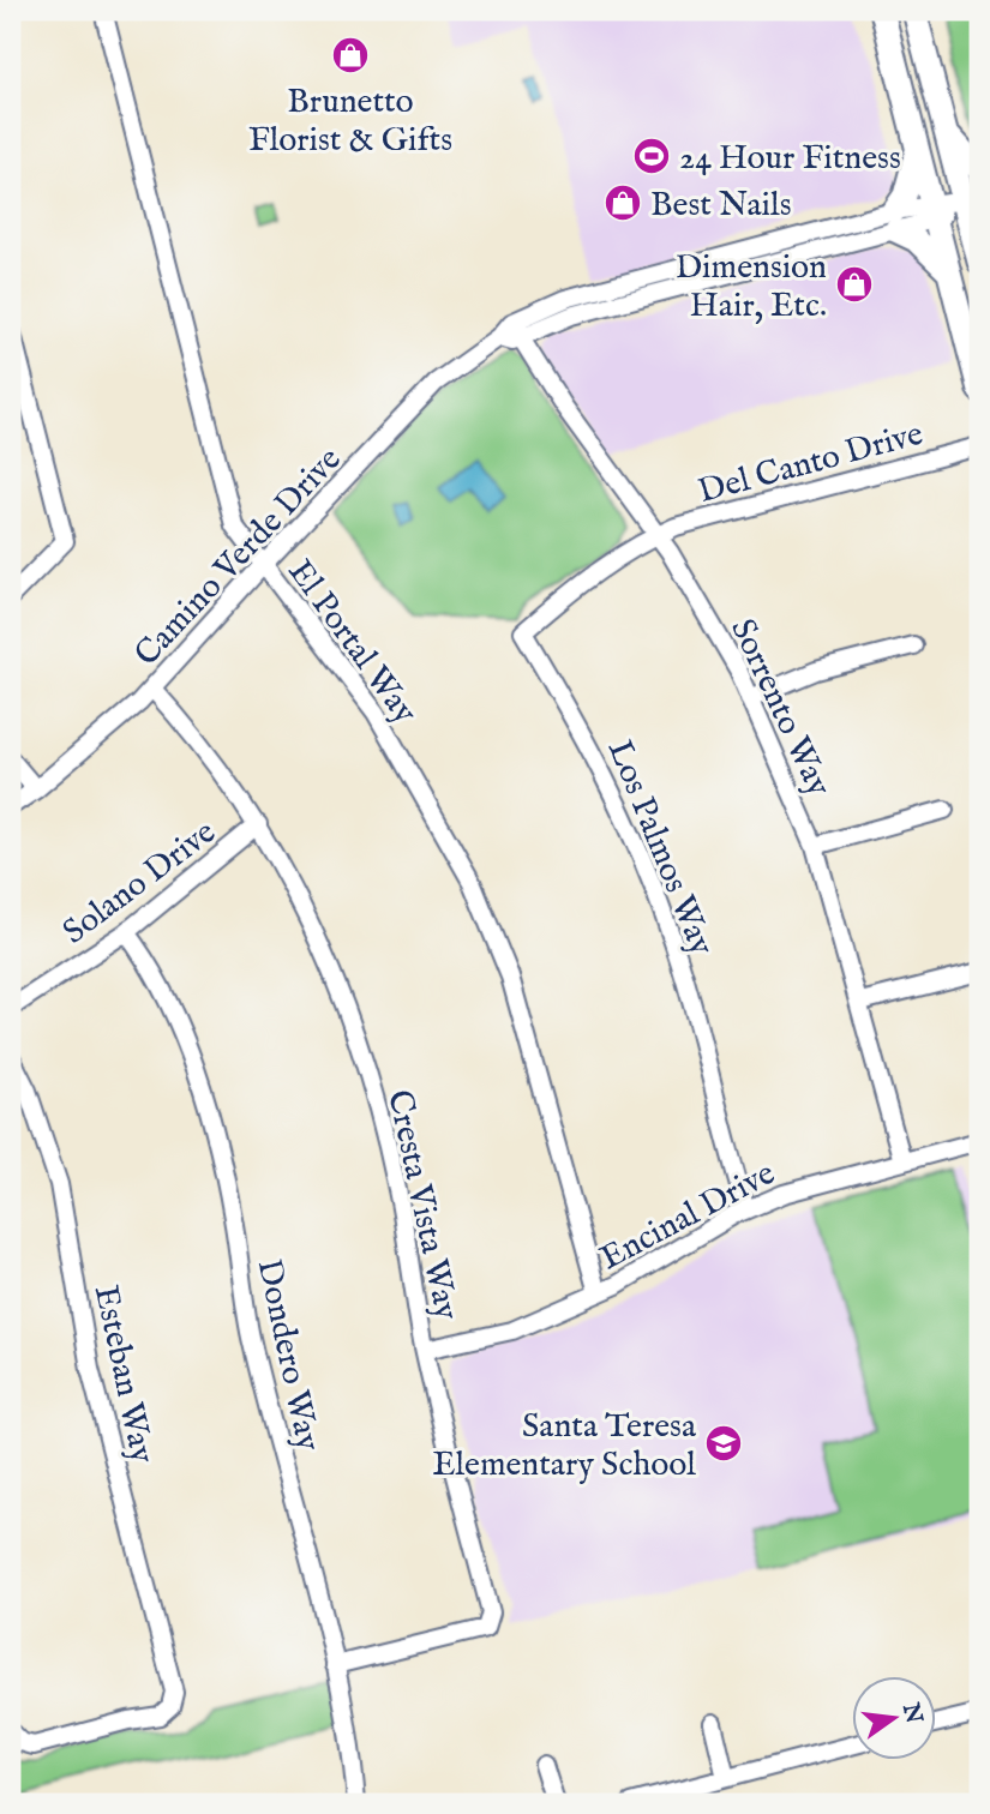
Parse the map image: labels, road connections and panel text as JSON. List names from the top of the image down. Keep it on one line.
{"streets":{"street":["Del Canto Drive","Camino Verde Drive","El Portal Way","Sorrento Way","Los Palmos Way","Solano Drive","Cresta Vista Way","Encinal Drive","Dondero Way","Esteban Way"]},"crossings":[["Del Canto Drive","Sorrento Way"],["Del Canto Drive","Los Palmos Way"],["Camino Verde Drive","El Portal Way"],["Camino Verde Drive","Sorrento Way"],["Camino Verde Drive","Cresta Vista Way"],["El Portal Way","Encinal Drive"],["Sorrento Way","Los Palmos Way"],["Sorrento Way","Encinal Drive"],["Los Palmos Way","Encinal Drive"],["Solano Drive","Cresta Vista Way"],["Solano Drive","Dondero Way"],["Cresta Vista Way","Encinal Drive"],["Cresta Vista Way","Dondero Way"]],"places":{"shop":["Brunetto Florist & Gifts","Best Nails","Dimension Hair, Etc."],"sports":["24 Hour Fitness"],"school or university":["Santa Teresa Elementary School"]},"north":"right"}
